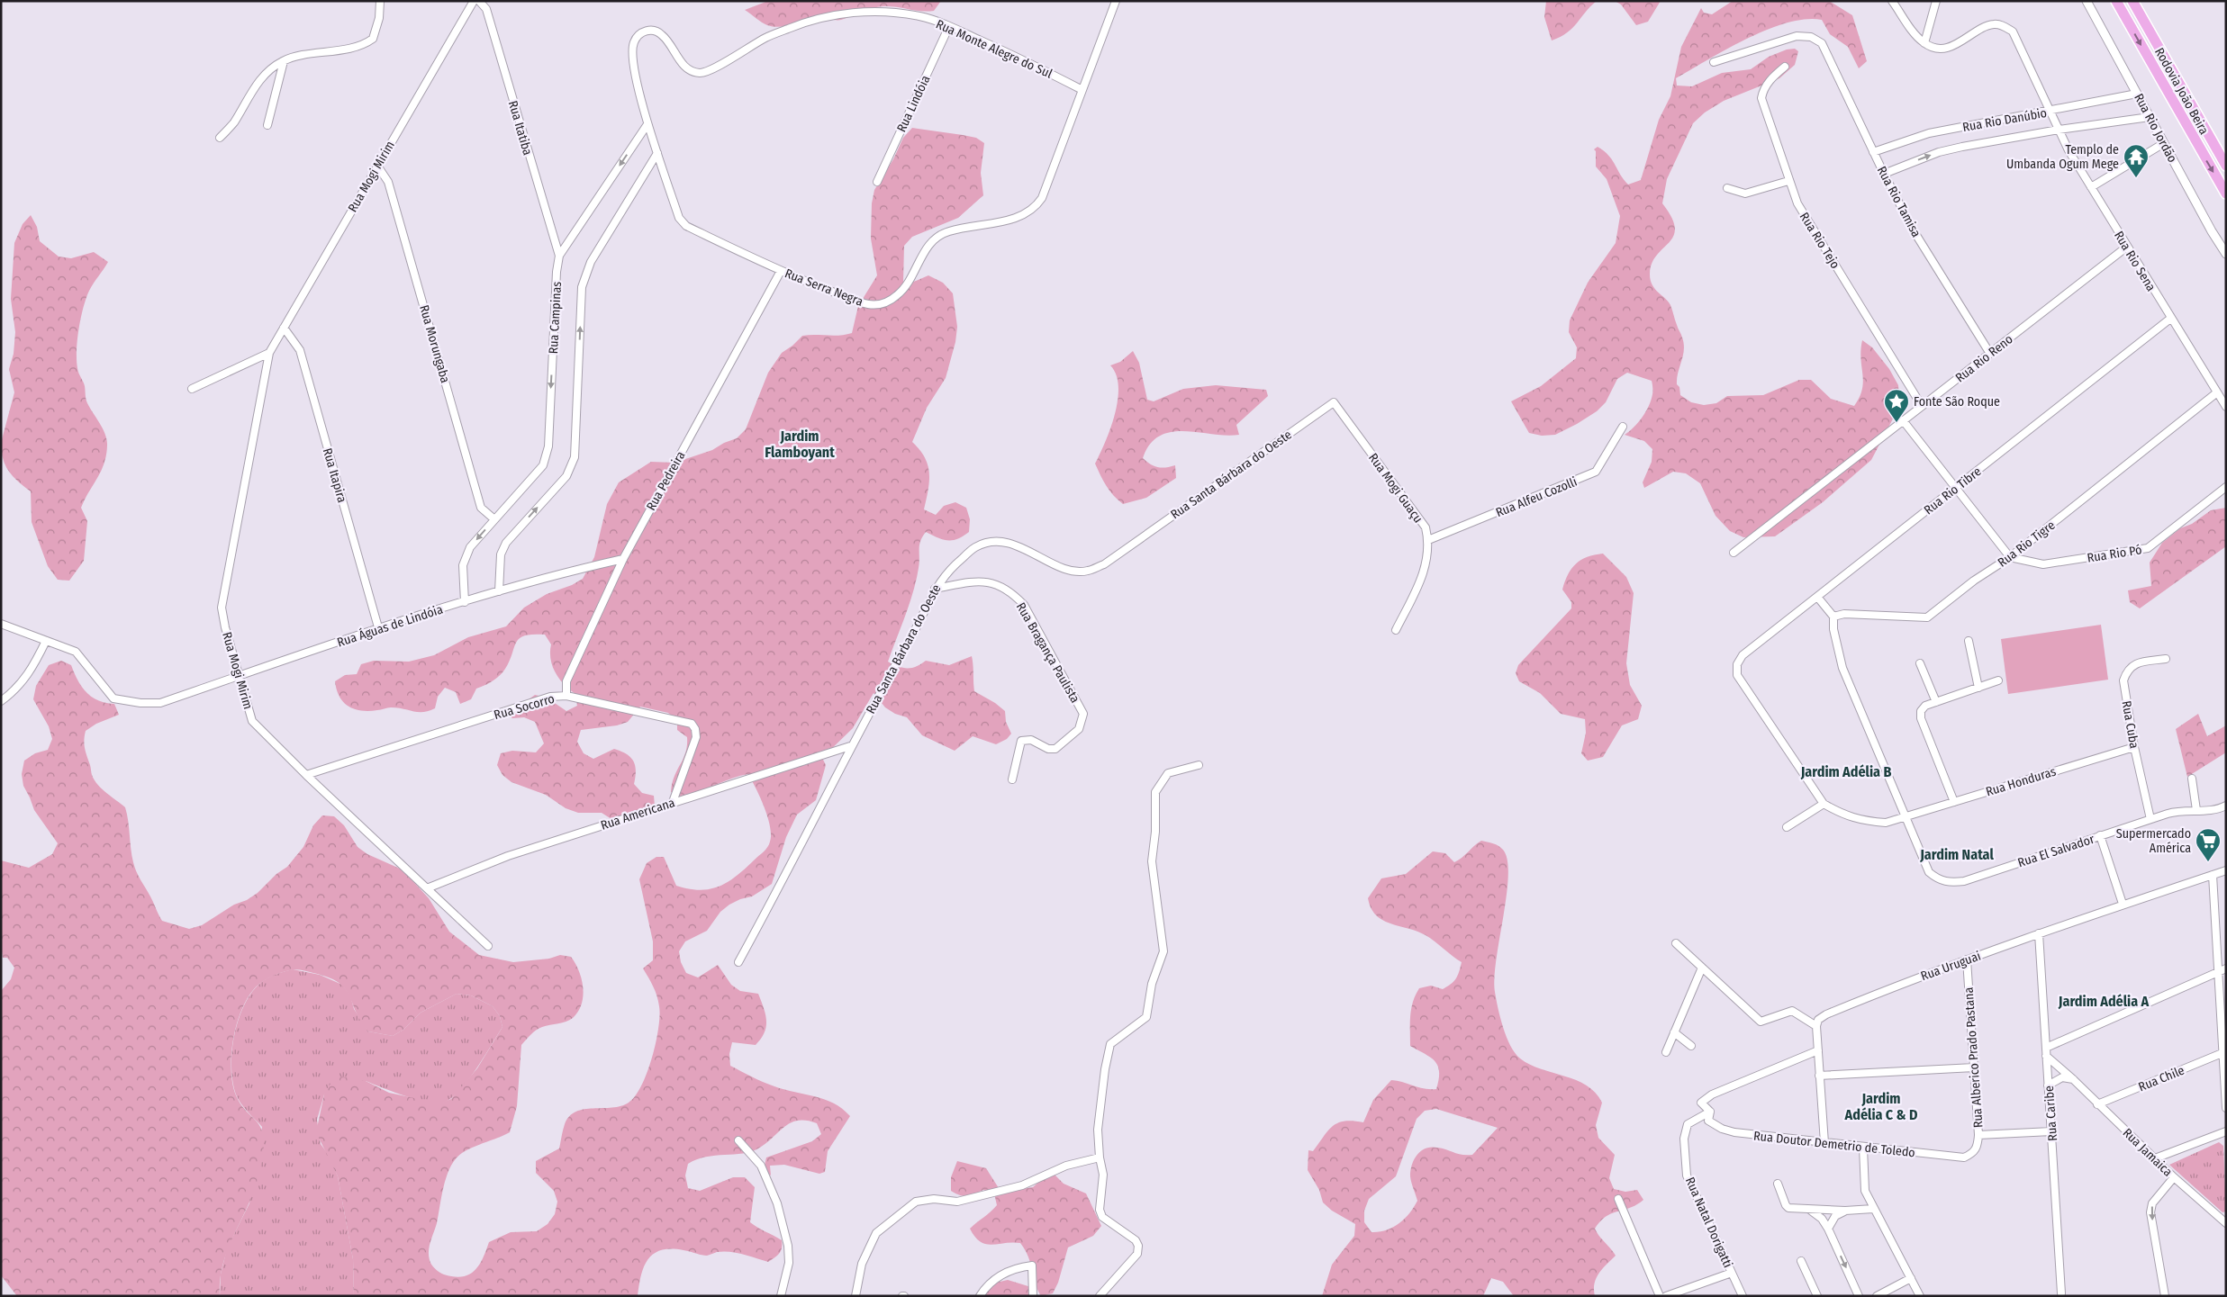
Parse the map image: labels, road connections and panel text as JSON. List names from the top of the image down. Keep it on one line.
{"streets":{"main road":["Rodovia João Beira"],"street":["Rua Monte Alegre do Sul","Rua Lindóia","Rua Rio Danúbio","Rua Itatiba","Rua Rio Jordão","Rua Mogi Mirim","Rua Rio Tamisa","Rua Rio Tejo","Rua Rio Sena","Rua Serra Negra","Rua Campinas","Rua Morungaba","Rua Rio Reno","Rua Santa Bárbara do Oeste","Rua Itapira","Rua Pedreira","Rua Mogi Guaçu","Rua Rio Tibre","Rua Alfeu Cozolli","Rua Rio Tigre","Rua Rio Pó","Rua Águas de Lindóia","Rua Bragança Paulista","Rua Socorro","Rua Cuba","Rua Honduras","Rua Americana","Rua El Salvador","Rua Uruguai","Rua Alberico Prado Pastana","Rua Chile","Rua Caribe","Rua Doutor Demetrio de Toledo","Rua Jamaica","Rua Natal Dorigatti"]},"crossings":[["Rua Monte Alegre do Sul","Rua Lindóia"],["Rua Monte Alegre do Sul","Rua Serra Negra"],["Rua Monte Alegre do Sul","Rua Campinas"],["Rua Rio Danúbio","Rua Rio Jordão"],["Rua Rio Danúbio","Rua Rio Tamisa"],["Rua Rio Danúbio","Rua Rio Sena"],["Rua Itatiba","Rua Campinas"],["Rua Mogi Mirim","Rua Morungaba"],["Rua Mogi Mirim","Rua Itapira"],["Rua Mogi Mirim","Rua Águas de Lindóia"],["Rua Mogi Mirim","Rua Socorro"],["Rua Mogi Mirim","Rua Americana"],["Rua Rio Tamisa","Rua Rio Reno"],["Rua Rio Tejo","Rua Rio Reno"],["Rua Rio Sena","Rua Rio Reno"],["Rua Rio Sena","Rua Rio Tibre"],["Rua Rio Sena","Rua Rio Tigre"],["Rua Serra Negra","Rua Campinas"],["Rua Serra Negra","Rua Pedreira"],["Rua Campinas","Rua Morungaba"],["Rua Campinas","Rua Águas de Lindóia"],["Rua Santa Bárbara do Oeste","Rua Mogi Guaçu"],["Rua Santa Bárbara do Oeste","Rua Bragança Paulista"],["Rua Santa Bárbara do Oeste","Rua Americana"],["Rua Itapira","Rua Águas de Lindóia"],["Rua Pedreira","Rua Águas de Lindóia"],["Rua Pedreira","Rua Socorro"],["Rua Mogi Guaçu","Rua Alfeu Cozolli"],["Rua Rio Tibre","Rua Honduras"],["Rua Rio Tigre","Rua Rio Pó"],["Rua Socorro","Rua Americana"],["Rua Cuba","Rua Honduras"],["Rua Cuba","Rua El Salvador"],["Rua Honduras","Rua El Salvador"],["Rua Uruguai","Rua Alberico Prado Pastana"],["Rua Uruguai","Rua Caribe"],["Rua Alberico Prado Pastana","Rua Doutor Demetrio de Toledo"],["Rua Chile","Rua Jamaica"],["Rua Caribe","Rua Jamaica"],["Rua Doutor Demetrio de Toledo","Rua Natal Dorigatti"]],"districts":["Jardim Flamboyant","Jardim Adélia B","Jardim Natal","Jardim Adélia A","Jardim Adélia C & D"],"places":{"temple":["Templo de Umbanda Ogum Mege"],"place":["Fonte São Roque"],"supermarket":["Supermercado América"]}}
